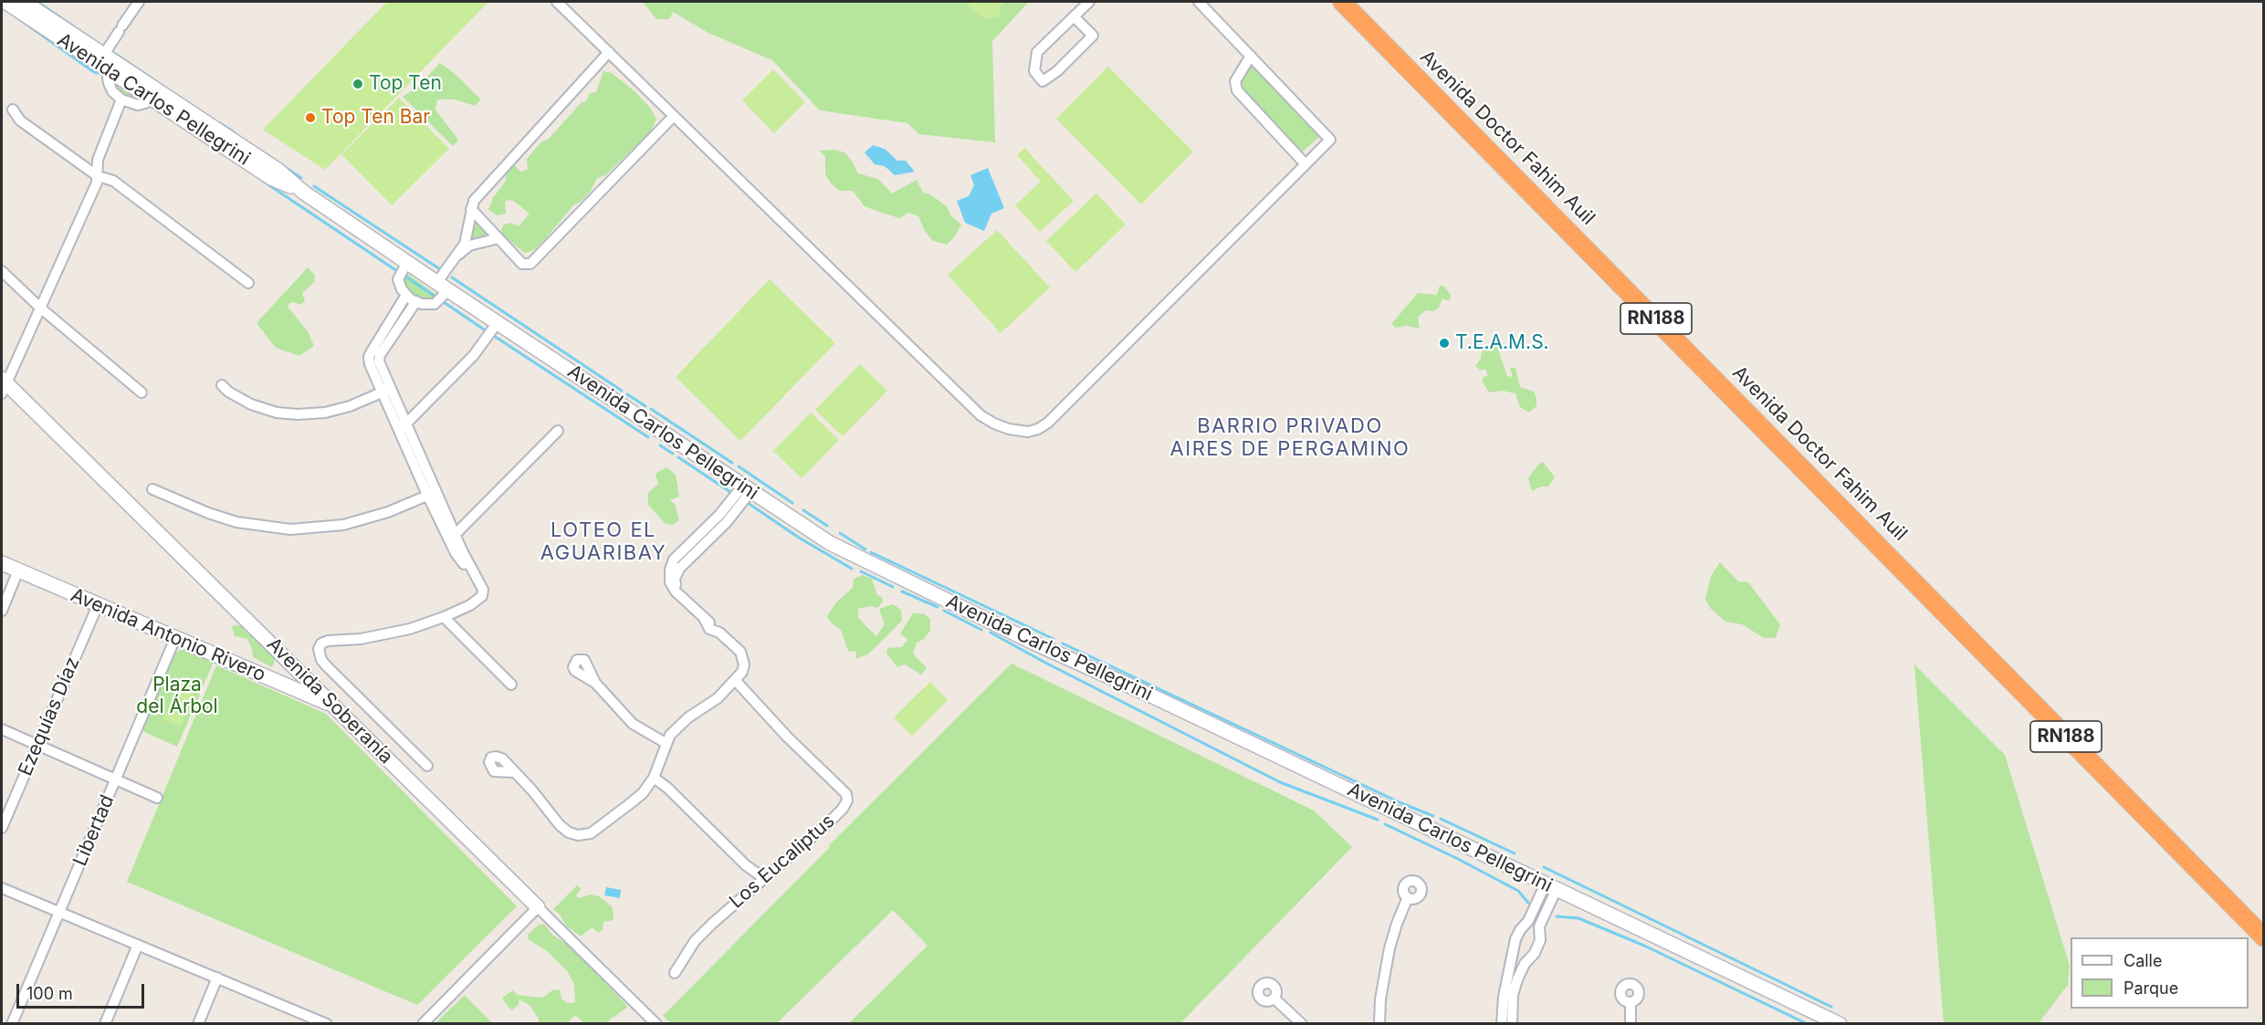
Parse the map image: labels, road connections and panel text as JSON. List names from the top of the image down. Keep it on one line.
{"streets":{"highway":["Avenida Doctor Fahim Auil","RN188"],"main road":["Avenida Carlos Pellegrini","Avenida Antonio Rivero","Avenida Soberanía"],"street":["Ezequías Díaz","Libertad","Los Eucaliptus"]},"crossings":[["Avenida Antonio Rivero","Avenida Soberanía"],["Avenida Antonio Rivero","Ezequías Díaz"],["Avenida Antonio Rivero","Libertad"]],"districts":["BARRIO PRIVADO AIRES DE PERGAMINO","LOTEO EL AGUARIBAY"],"parks":["Plaza del Árbol"],"places":["Top Ten","Top Ten Bar","T.E.A.M.S."],"legend":["Calle","Parque"],"scale_bar":"100 m"}
